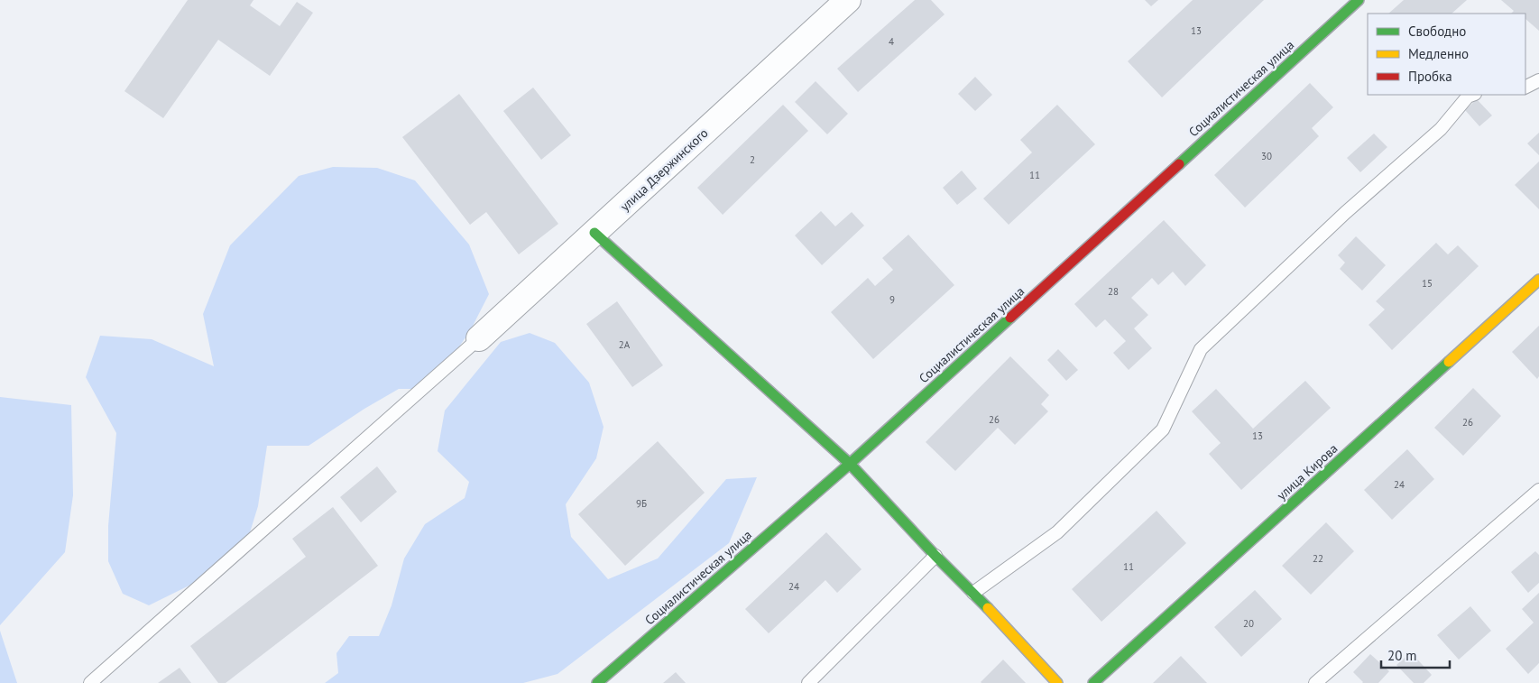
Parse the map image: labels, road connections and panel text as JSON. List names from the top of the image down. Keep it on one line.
{"streets":{"street":["Социалистическая улица","улица Дзержинского","улица Кирова"]},"house_numbers":["13","4","30","2","11","15","28","9","2А","26","26","13","24","9Б","22","11","24","20"],"legend":["Свободно","Медленно","Пробка"],"scale_bar":"20 m"}
